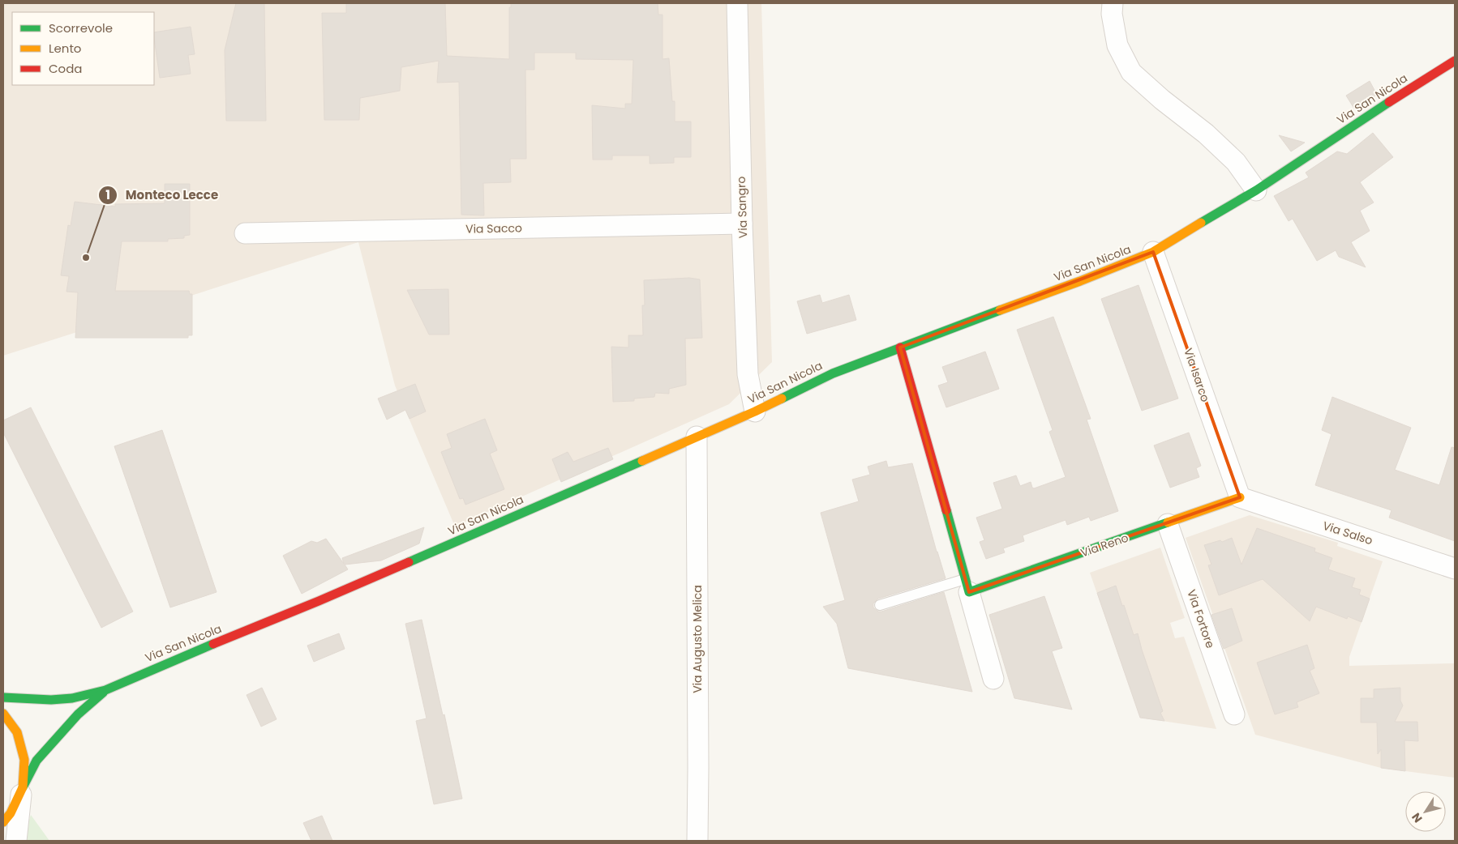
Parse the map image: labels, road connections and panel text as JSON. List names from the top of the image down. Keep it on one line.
{"streets":{"street":["Via San Nicola","Via Sangro","Via Sacco","Via Isarco","Via Salso","Via Reno","Via Fortore","Via Augusto Melica"]},"crossings":[["Via San Nicola","Via Sangro"],["Via San Nicola","Via Isarco"],["Via San Nicola","Via Augusto Melica"],["Via Sangro","Via Sacco"],["Via Isarco","Via Salso"],["Via Isarco","Via Reno"],["Via Salso","Via Reno"],["Via Reno","Via Fortore"]],"places":["Monteco Lecce"],"legend":["Scorrevole","Lento","Coda"],"north":"bottom left"}
